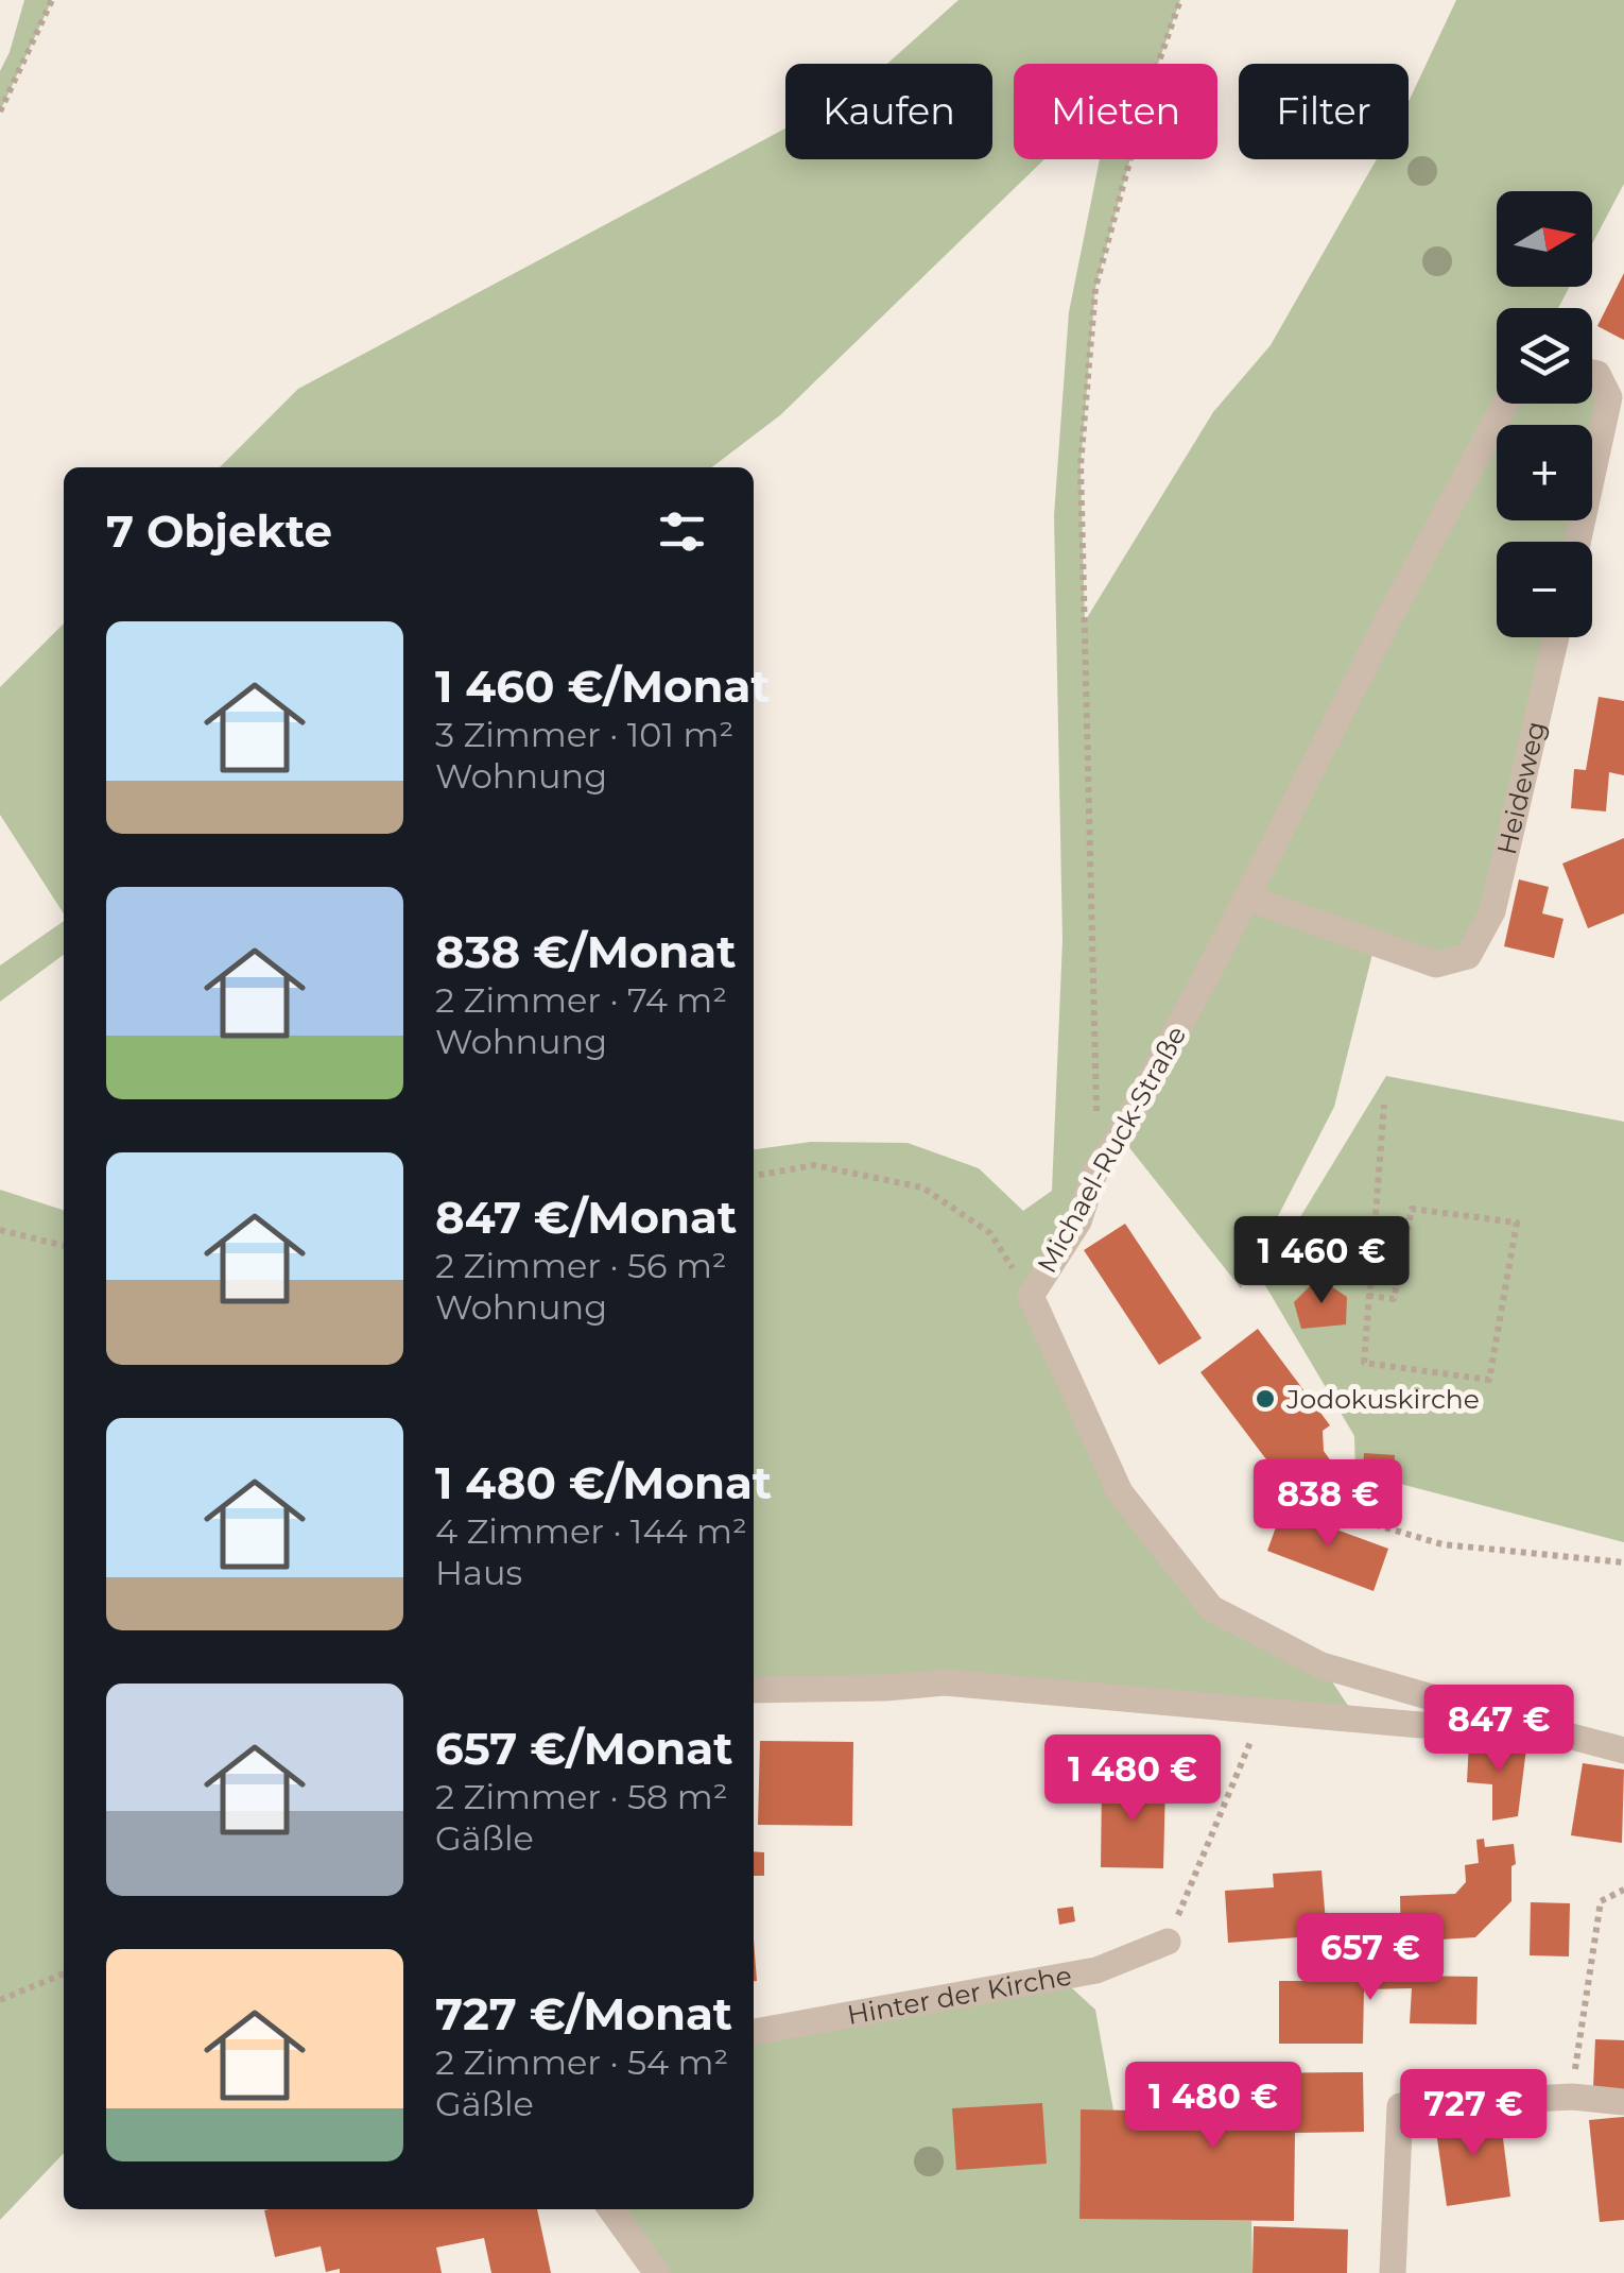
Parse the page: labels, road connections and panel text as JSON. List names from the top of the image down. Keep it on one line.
{"streets":{"street":["Heideweg","Michael-Ruck-Straße","Hinter der Kirche"]},"crossings":[["Heideweg","Michael-Ruck-Straße"]],"places":["Jodokuskirche"],"north":"right","page":{"chip":["Kaufen","Mieten","Filter"],"map_buttons":["+","−"],"heading":"7 Objekte","list":[{"name":"1 460 €/Monat","note":"3 Zimmer · 101 m² · Wohnung"},{"name":"838 €/Monat","note":"2 Zimmer · 74 m² · Wohnung"},{"name":"847 €/Monat","note":"2 Zimmer · 56 m² · Wohnung"},{"name":"1 480 €/Monat","note":"4 Zimmer · 144 m² · Haus"},{"name":"657 €/Monat","note":"2 Zimmer · 58 m² · Gäßle"},{"name":"727 €/Monat","note":"2 Zimmer · 54 m² · Gäßle"}],"price":["1 460 €","838 €","847 €","1 480 €","657 €","1 480 €","727 €"]}}
